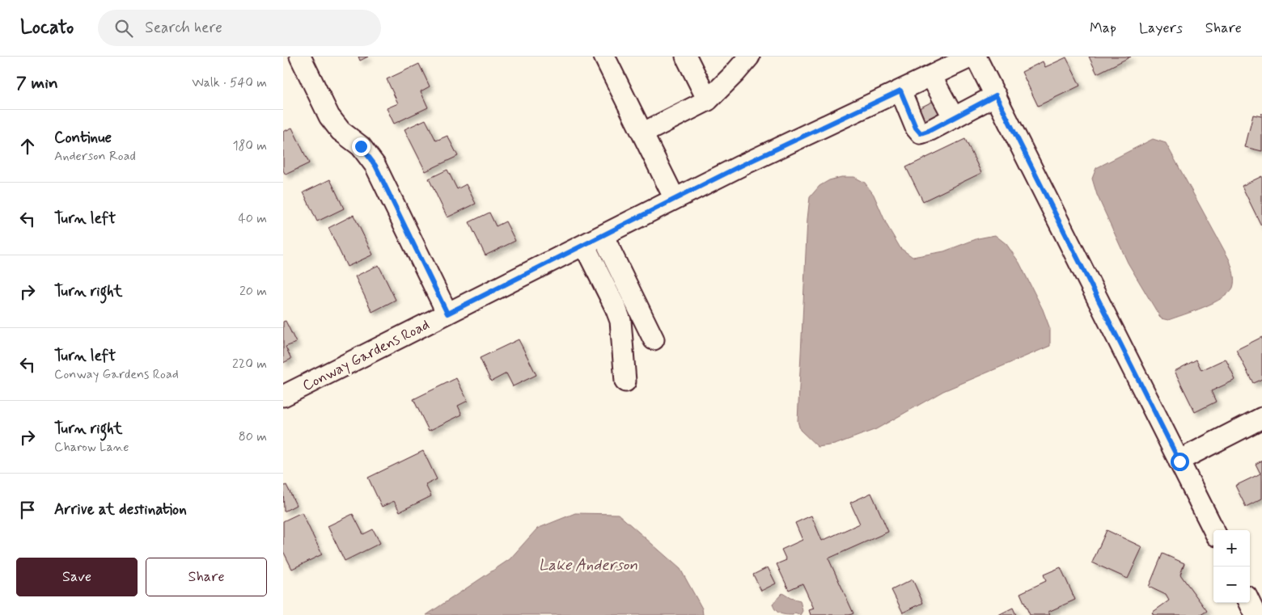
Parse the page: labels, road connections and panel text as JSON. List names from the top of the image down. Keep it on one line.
{"streets":{"street":["Conway Gardens Road"]},"water":["Lake Anderson"],"page":{"header":"Locato","search":"Search here","nav":["Map","Layers","Share"],"heading":["7 min","Walk · 540 m"],"list":[["Continue","Anderson Road","180 m"],["Turn left","40 m"],["Turn right","20 m"],["Turn left","Conway Gardens Road","220 m"],["Turn right","Charow Lane","80 m"],"Arrive at destination"],"map_buttons":["+","−"],"buttons":["Save","Share"]}}
